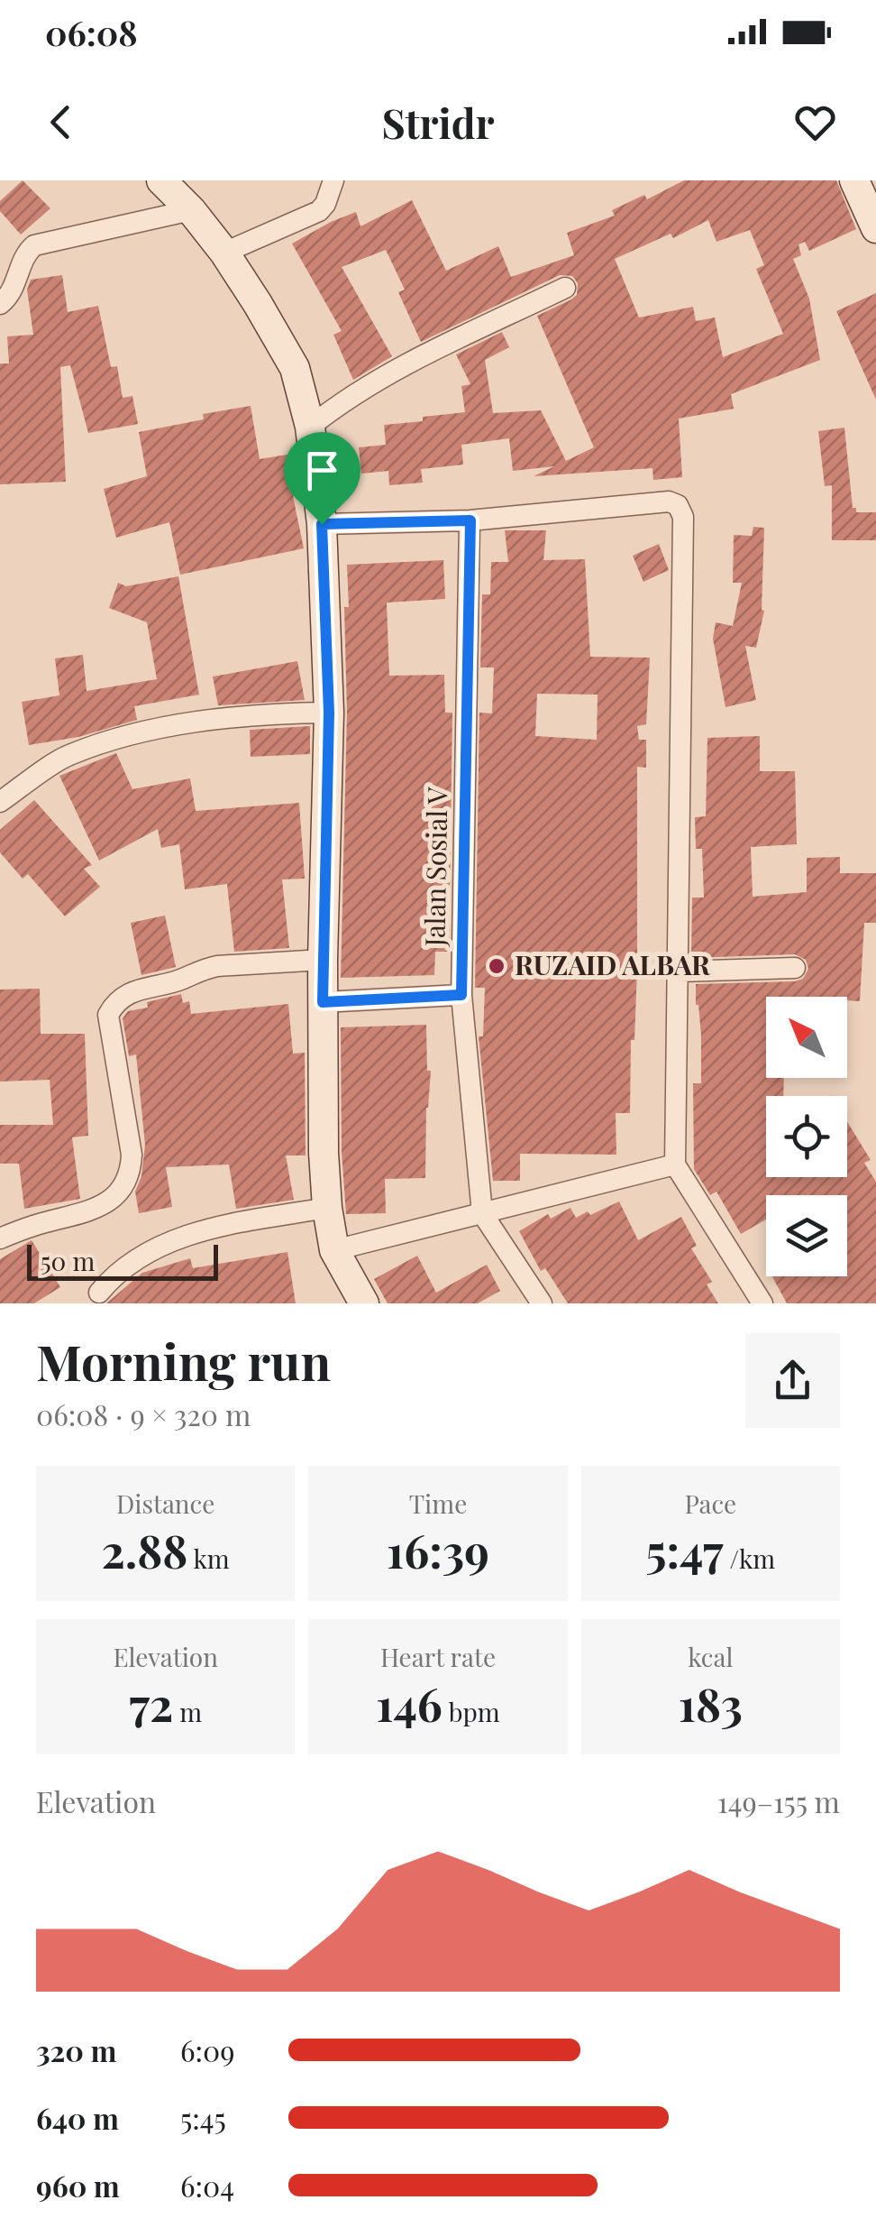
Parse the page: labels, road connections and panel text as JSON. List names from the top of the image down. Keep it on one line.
{"streets":{"street":["Jalan Sosial V"]},"places":["RUZAID ALBAR"],"scale_bar":"50 m","north":"top left","page":{"status":"06:08","header":"Stridr","scale":"50 m","heading":["Morning run","06:08 · 9 × 320 m"],"stats":[["Distance","2.88 km"],["Time","16:39"],["Pace","5:47 /km"],["Elevation","72 m"],["Heart rate","146 bpm"],["kcal","183"]],"chart":["Elevation","149–155 m"],"list":[{"name":"320 m","note":"6:09"},{"name":"640 m","note":"5:45"},{"name":"960 m","note":"6:04"}]}}
